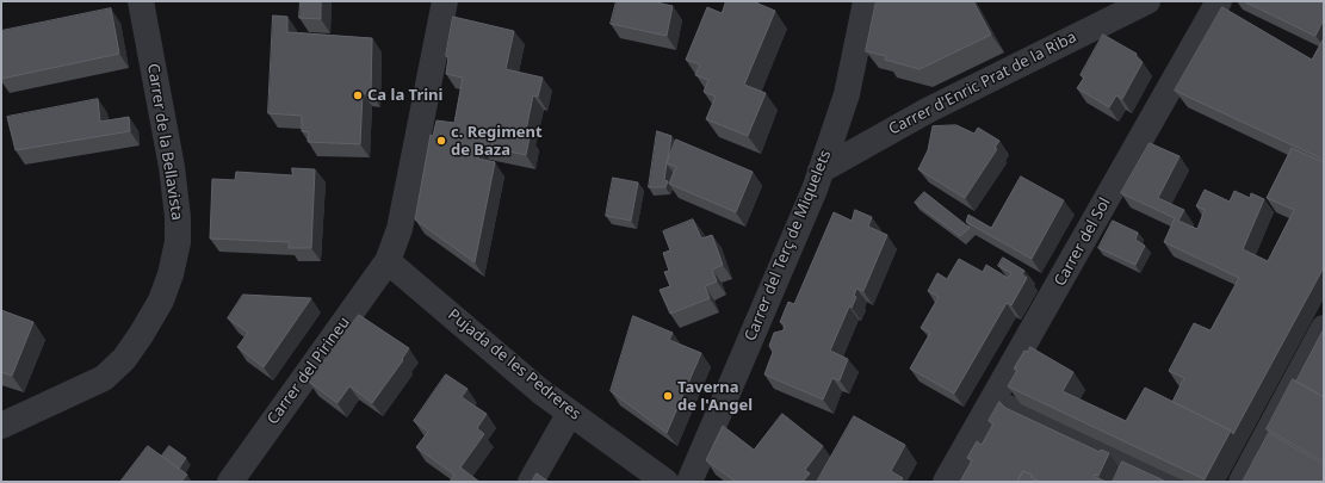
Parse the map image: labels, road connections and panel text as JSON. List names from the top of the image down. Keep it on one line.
{"streets":{"street":["Carrer d'Enric Prat de la Riba","Carrer de la Bellavista","Carrer del Sol","Carrer del Terç de Miquelets","Pujada de les Pedreres","Carrer del Pirineu"]},"crossings":[["Carrer d'Enric Prat de la Riba","Carrer del Terç de Miquelets"],["Pujada de les Pedreres","Carrer del Pirineu"]],"places":["Ca la Trini","c. Regiment de Baza","Taverna de l'Angel"]}
